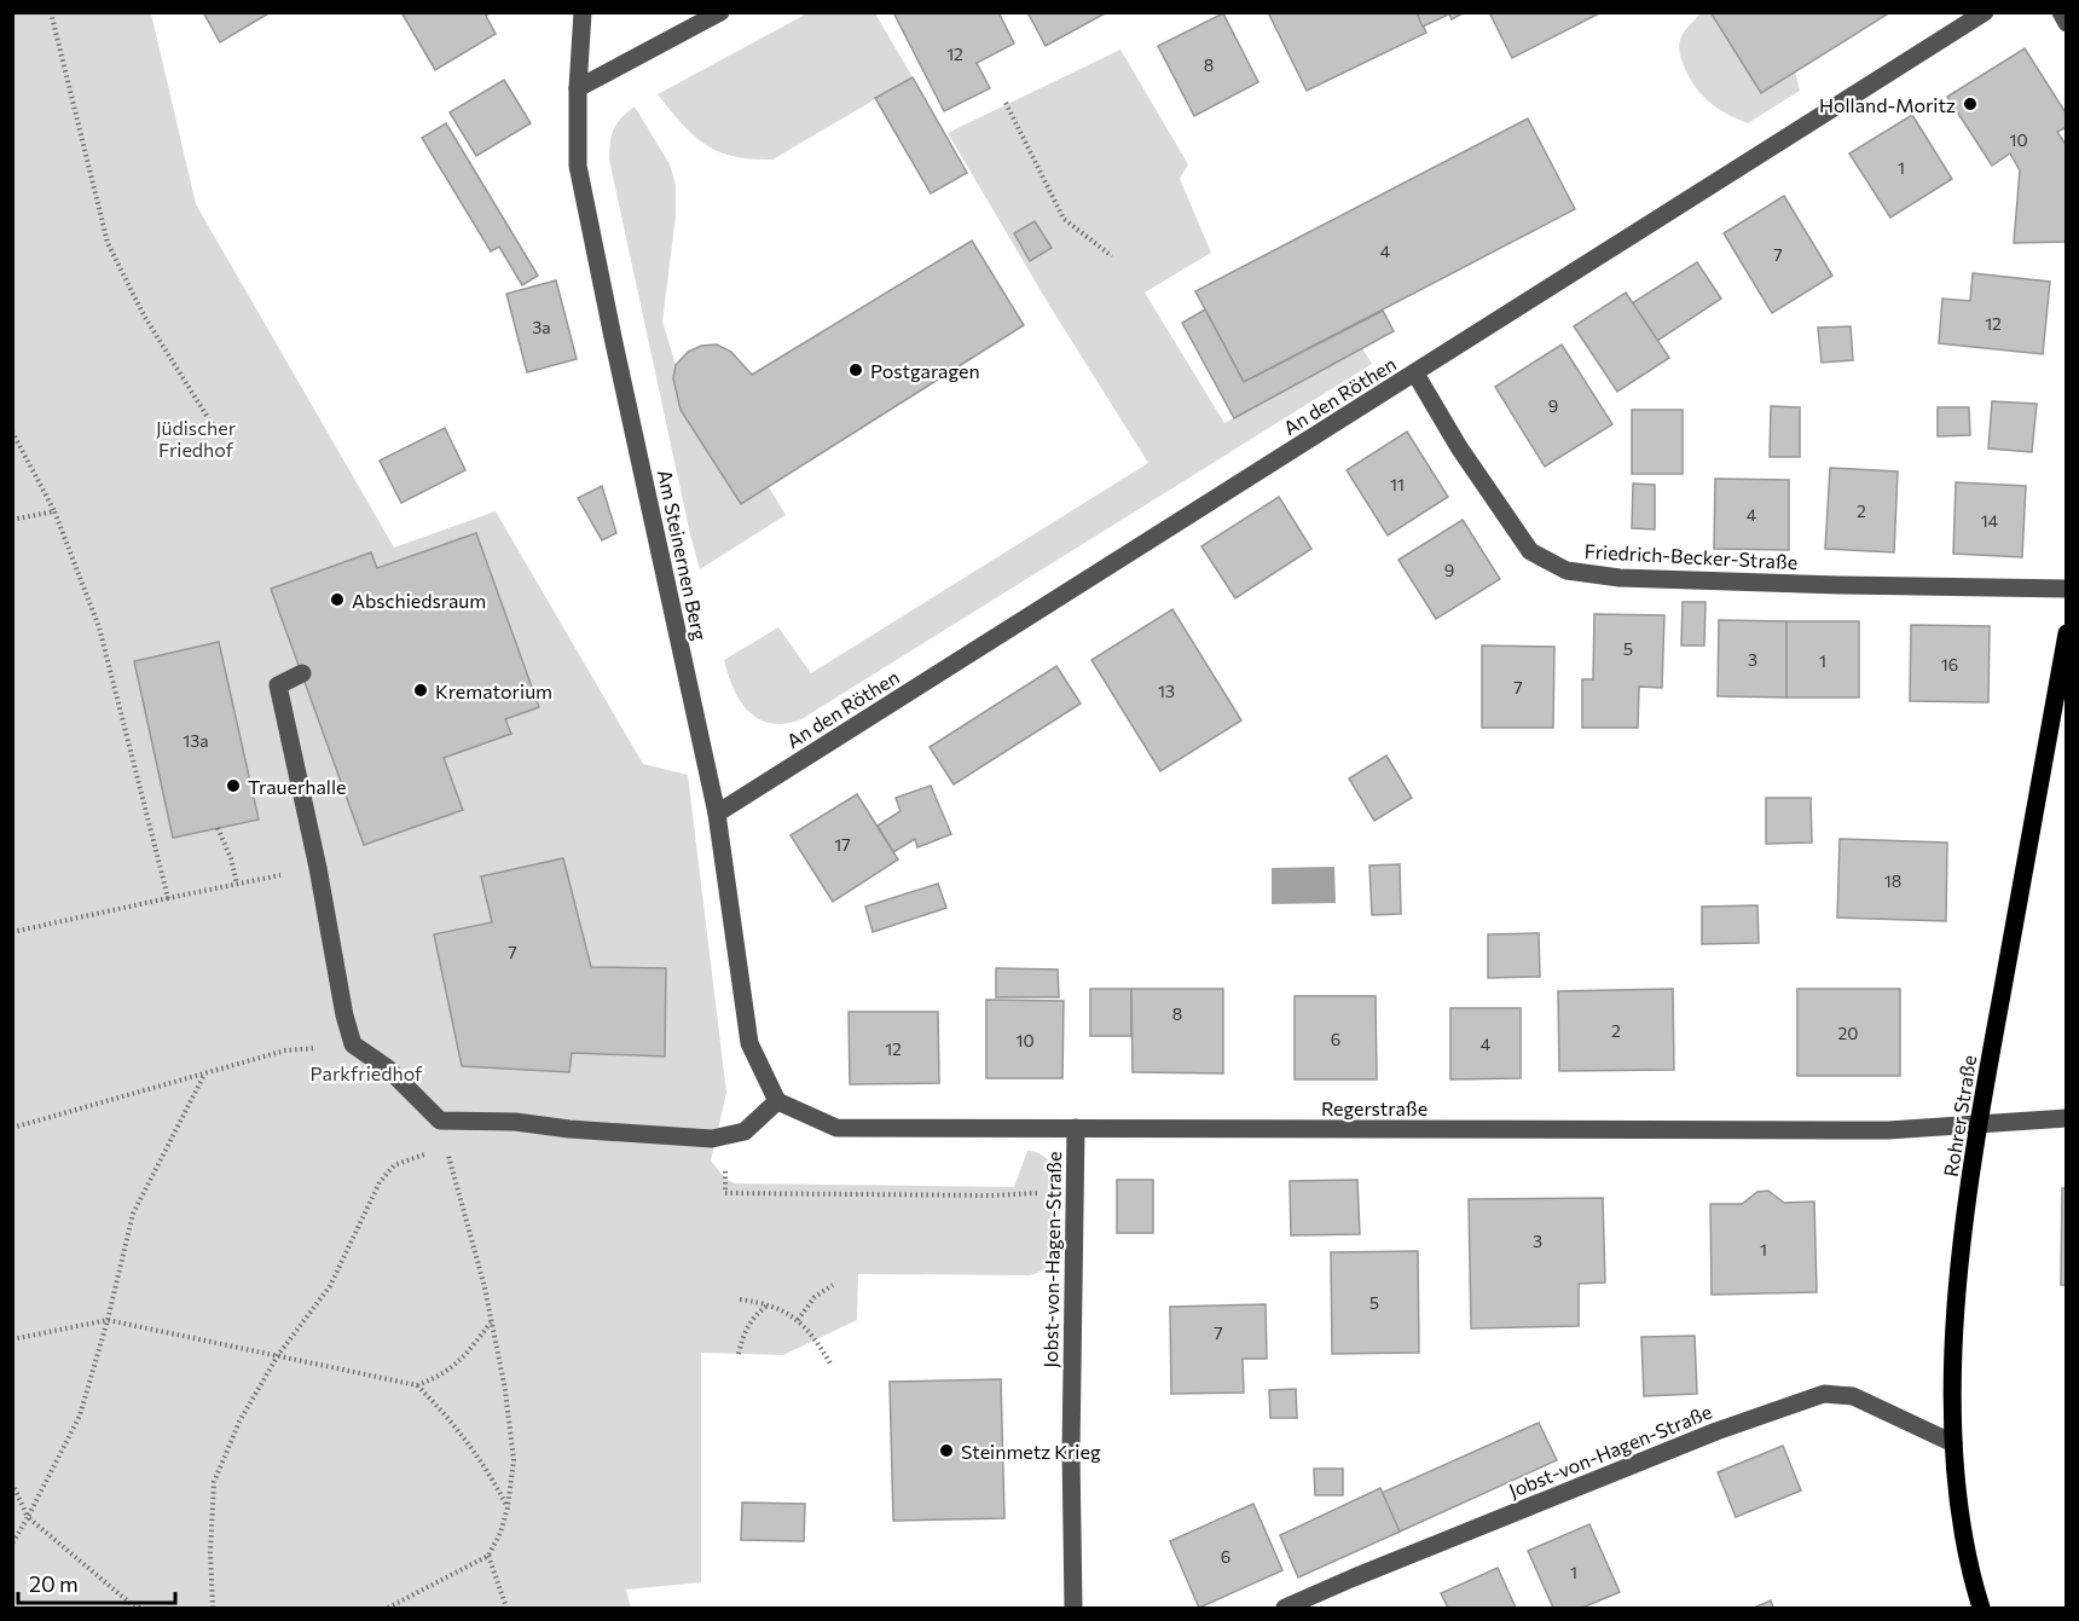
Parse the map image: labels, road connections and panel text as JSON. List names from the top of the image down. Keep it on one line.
{"streets":{"main road":["Rohrer Straße"],"street":["An den Röthen","Am Steinernen Berg","Friedrich-Becker-Straße","Regerstraße","Jobst-von-Hagen-Straße"]},"crossings":[["An den Röthen","Am Steinernen Berg"],["An den Röthen","Friedrich-Becker-Straße"],["Am Steinernen Berg","Regerstraße"],["Regerstraße","Rohrer Straße"],["Regerstraße","Jobst-von-Hagen-Straße"],["Rohrer Straße","Jobst-von-Hagen-Straße"]],"parks":["Jüdischer Friedhof","Parkfriedhof"],"places":["Holland-Moritz","Postgaragen","Abschiedsraum","Krematorium","Trauerhalle","Steinmetz Krieg"],"house_numbers":["12","8","10","1","4","7","12","3a","9","11","2","4","14","9","5","3","1","16","7","13","13a","17","18","7","8","2","20","6","10","4","12","3","1","5","7","6","1"],"scale_bar":"20 m"}
